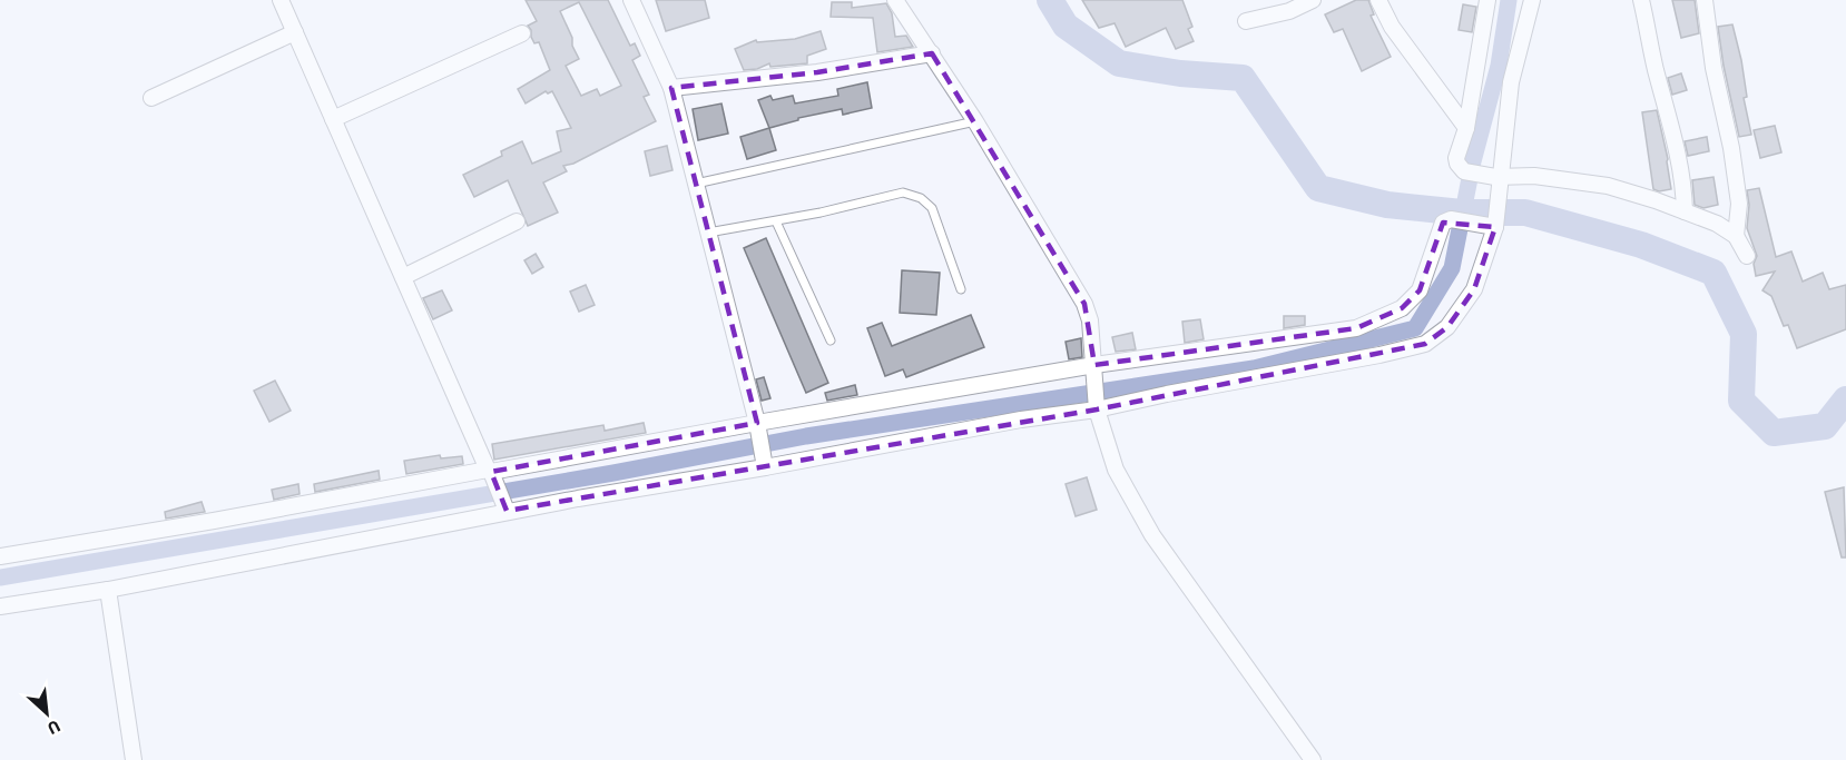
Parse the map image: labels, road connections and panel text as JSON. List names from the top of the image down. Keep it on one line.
{"north":"bottom right"}
